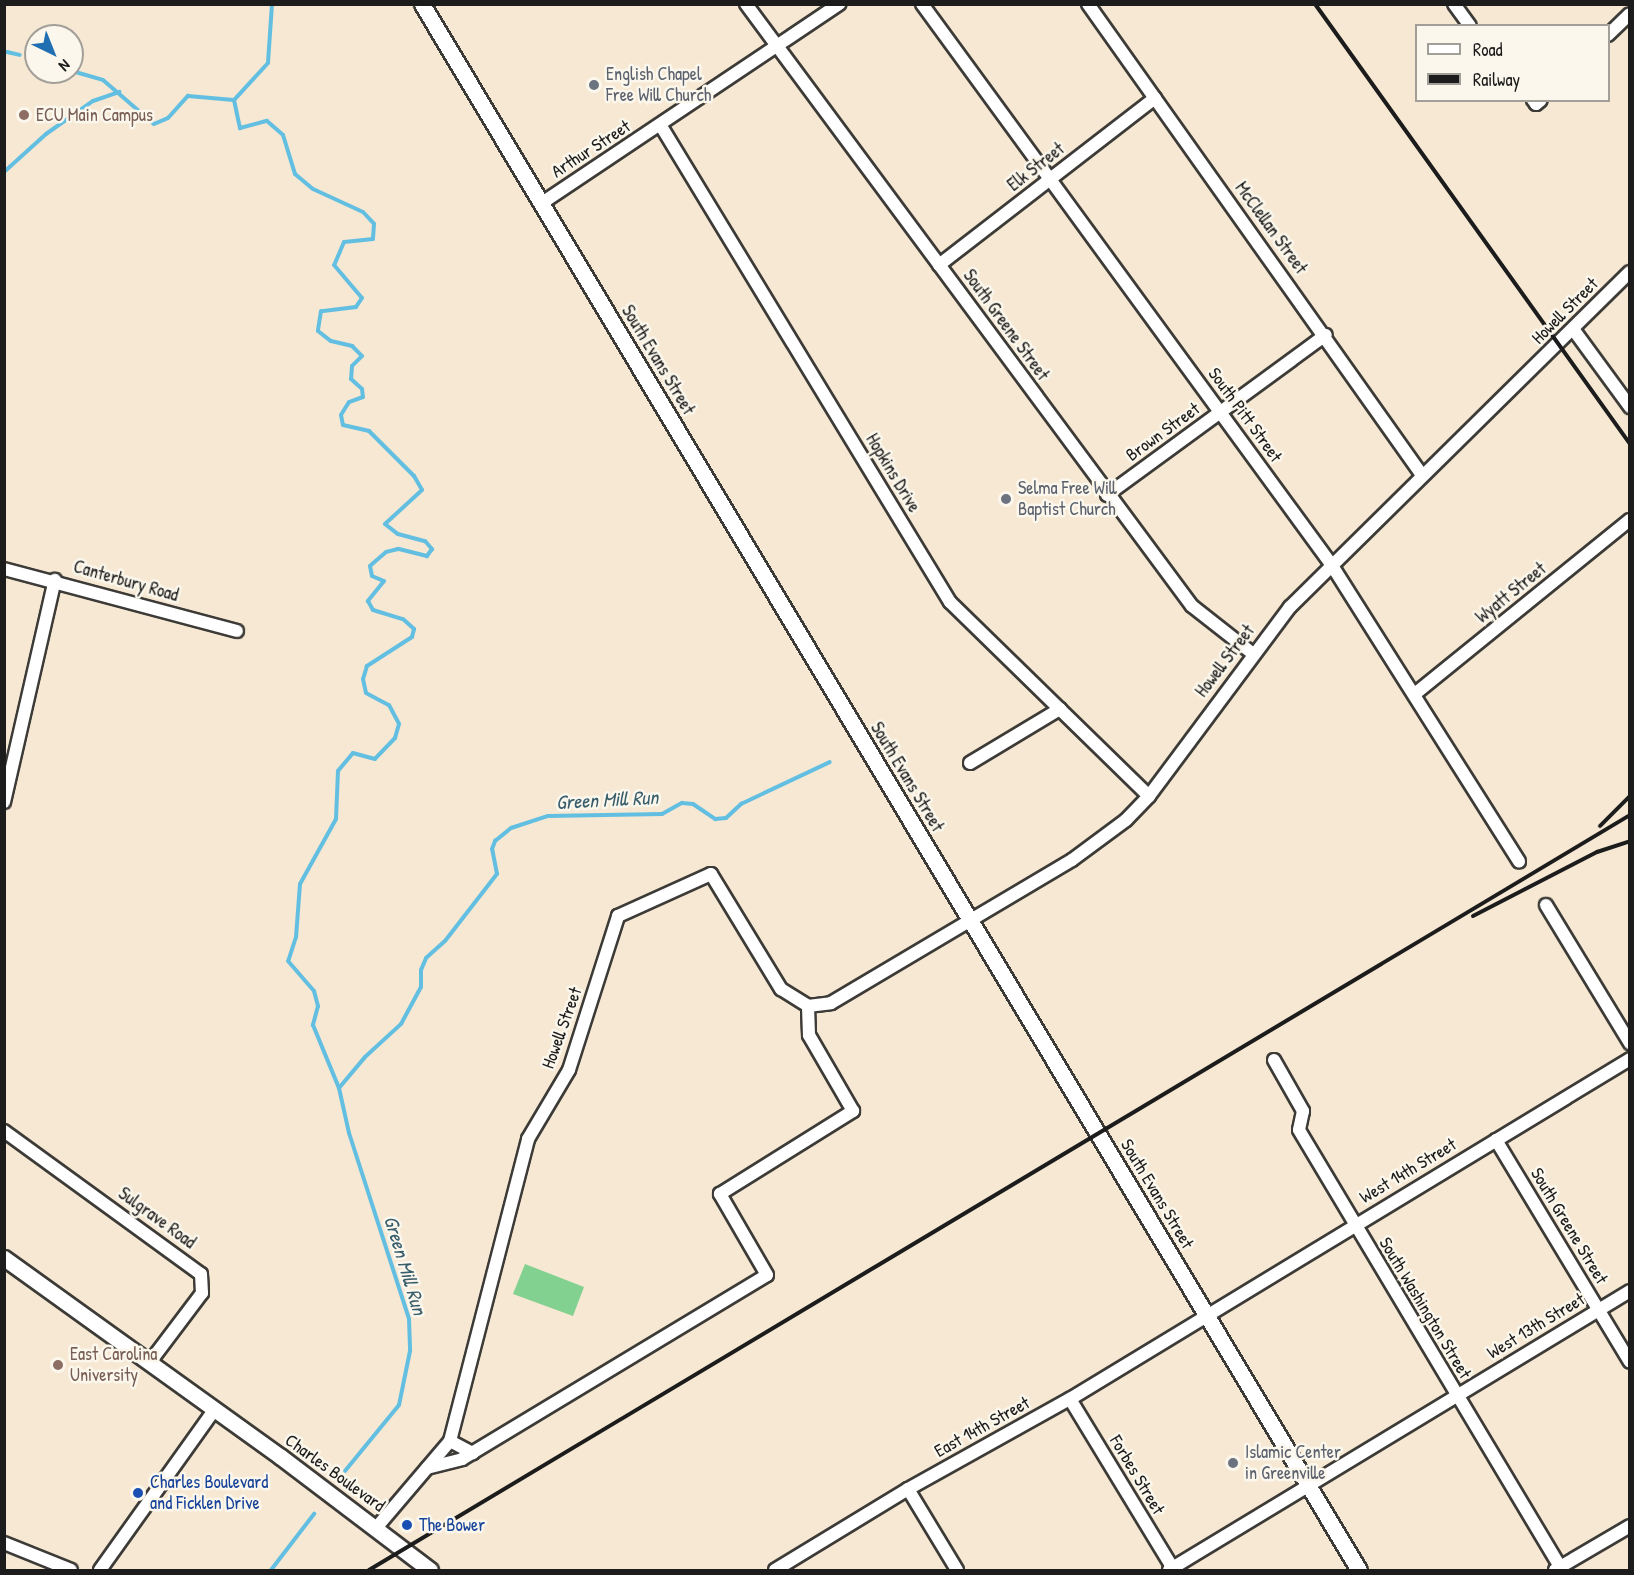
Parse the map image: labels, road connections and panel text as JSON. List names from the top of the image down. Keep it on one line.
{"streets":{"main road":["South Evans Street","Charles Boulevard"],"street":["Arthur Street","Elk Street","McClellan Street","Howell Street","South Greene Street","South Pitt Street","Brown Street","Hopkins Drive","Canterbury Road","Wyatt Street","West 14th Street","Sulgrave Road","South Washington Street","West 13th Street","East 14th Street","Forbes Street"]},"crossings":[["Arthur Street","South Greene Street"],["Arthur Street","South Evans Street"],["Arthur Street","Hopkins Drive"],["Elk Street","McClellan Street"],["Elk Street","South Greene Street"],["Elk Street","South Pitt Street"],["McClellan Street","Howell Street"],["McClellan Street","Brown Street"],["Howell Street","South Greene Street"],["Howell Street","South Evans Street"],["Howell Street","South Pitt Street"],["Howell Street","Hopkins Drive"],["Howell Street","Charles Boulevard"],["South Greene Street","Brown Street"],["South Greene Street","West 14th Street"],["South Greene Street","West 13th Street"],["South Evans Street","West 14th Street"],["South Evans Street","West 13th Street"],["South Evans Street","East 14th Street"],["South Pitt Street","Brown Street"],["South Pitt Street","Wyatt Street"],["West 14th Street","South Washington Street"],["West 14th Street","East 14th Street"],["Sulgrave Road","Charles Boulevard"],["South Washington Street","West 13th Street"],["West 13th Street","Forbes Street"],["East 14th Street","Forbes Street"]],"water":["Green Mill Run"],"places":["English Chapel Free Will Church","ECU Main Campus","Selma Free Will Baptist Church","East Carolina University","Islamic Center in Greenville","Charles Boulevard and Ficklen Drive","The Bower"],"legend":["Road","Railway"],"north":"bottom right"}
